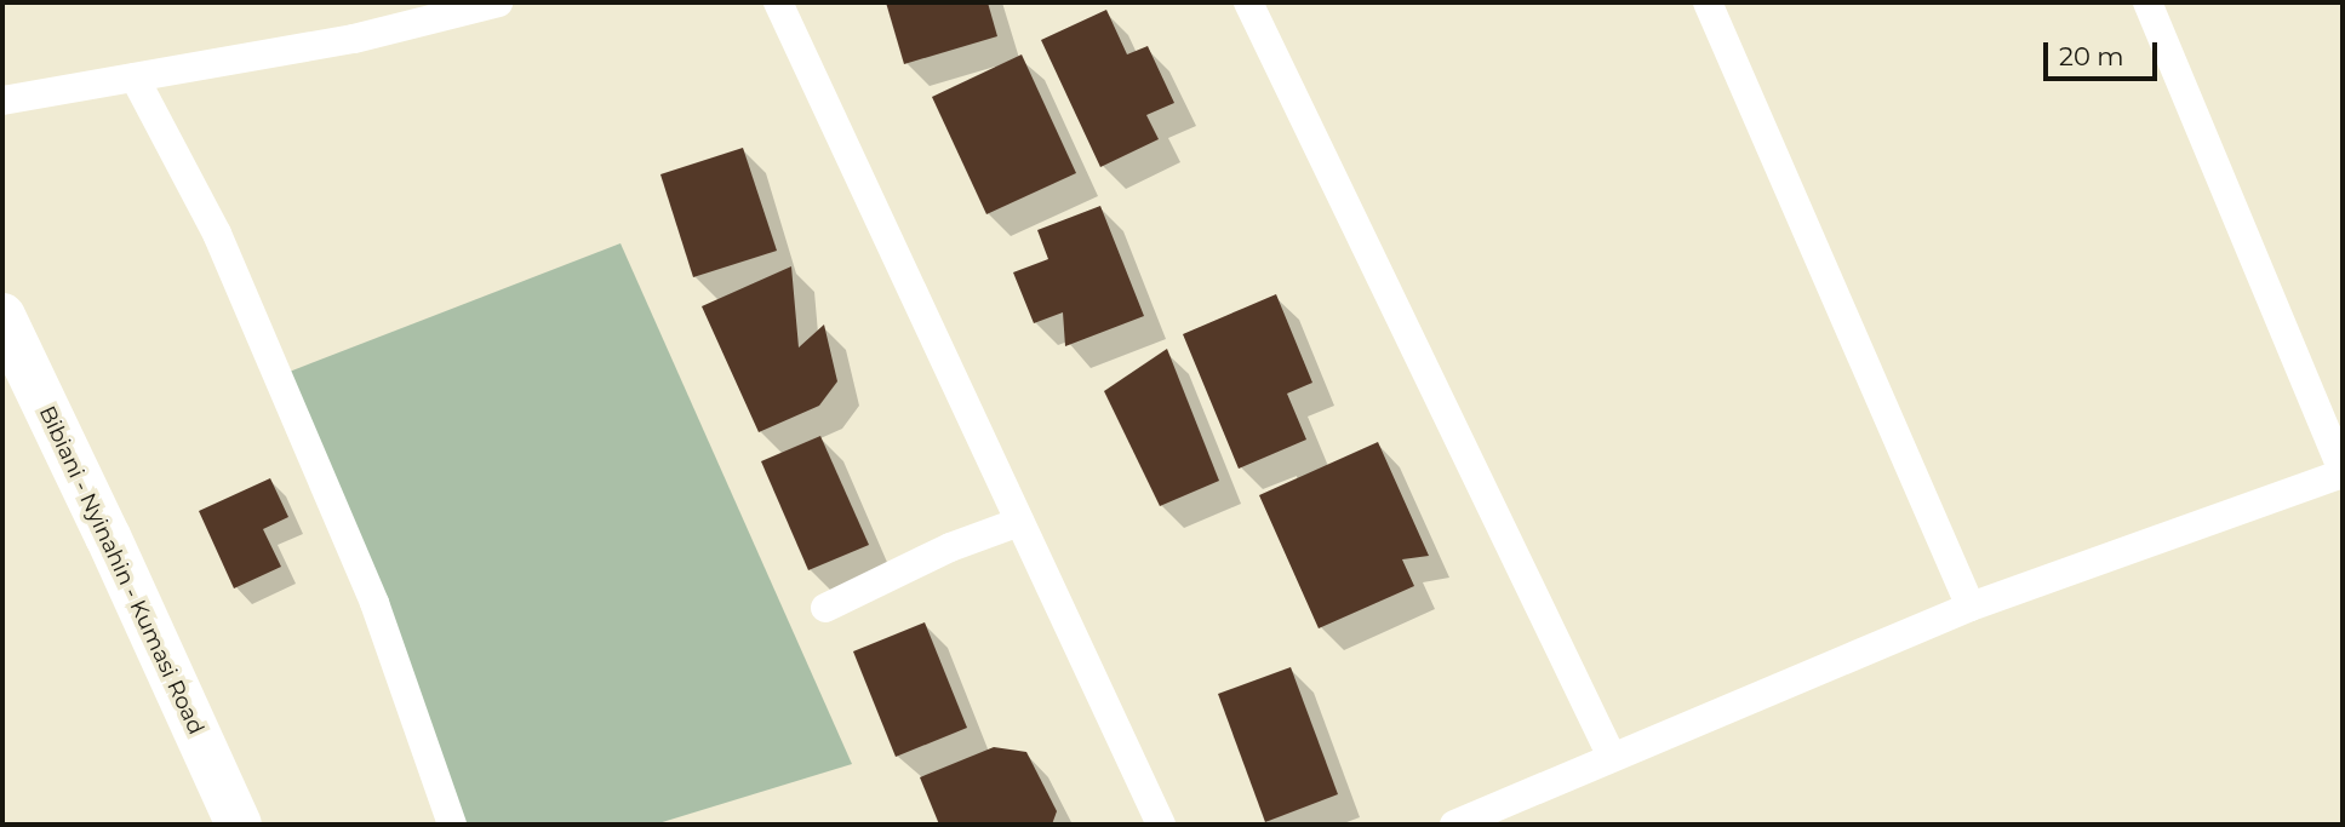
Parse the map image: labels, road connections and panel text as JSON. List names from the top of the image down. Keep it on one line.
{"streets":{"main road":["Bibiani - Nyinahin - Kumasi Road"]},"scale_bar":"20 m"}
